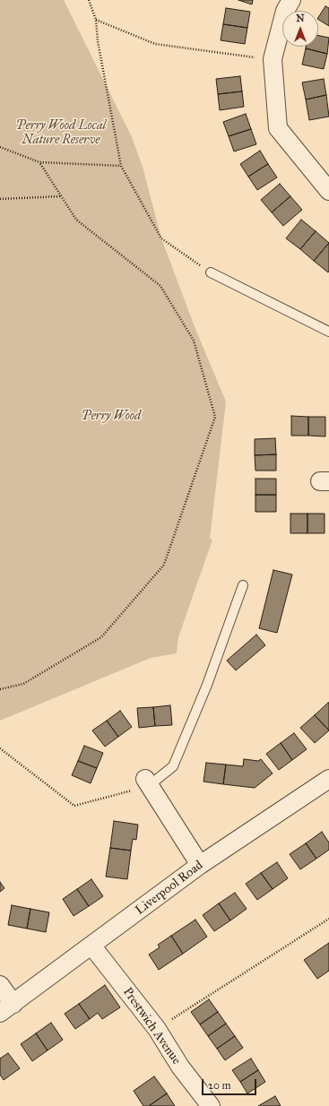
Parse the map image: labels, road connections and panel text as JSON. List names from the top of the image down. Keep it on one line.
{"streets":{"street":["Liverpool Road","Prestwich Avenue"]},"crossings":[["Liverpool Road","Prestwich Avenue"]],"parks":["Perry Wood Local Nature Reserve","Perry Wood"],"scale_bar":"20 m","north":"top"}
